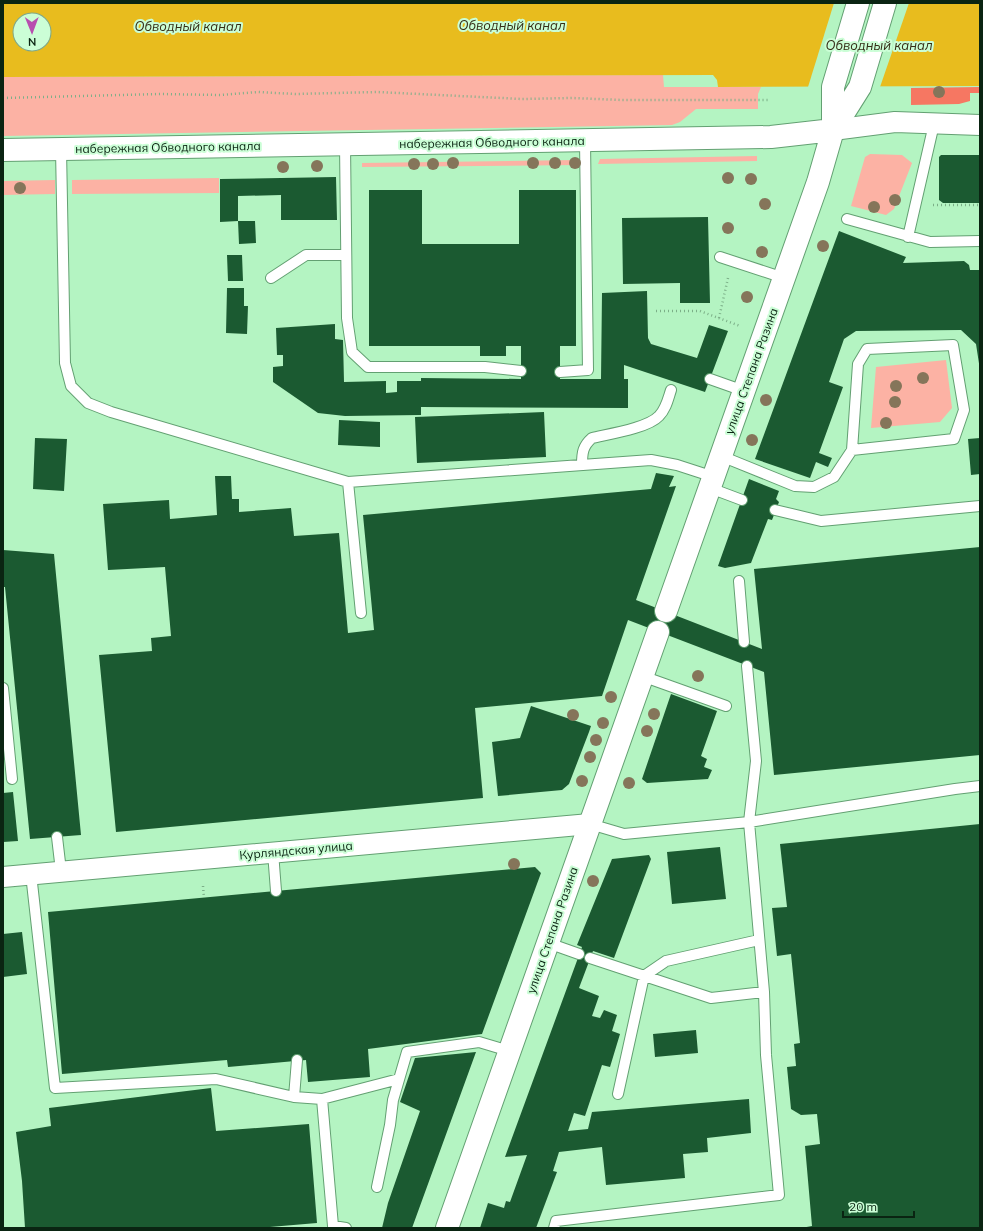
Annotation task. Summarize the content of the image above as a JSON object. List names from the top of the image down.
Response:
{
  "streets": {
    "street": ["набережная Обводного канала", "улица Степана Разина", "Курляндская улица"]
  },
  "crossings": [
    ["набережная Обводного канала", "улица Степана Разина"],
    ["улица Степана Разина", "Курляндская улица"]
  ],
  "water": ["Обводный канал"],
  "scale_bar": "20 m",
  "north": "bottom"
}
